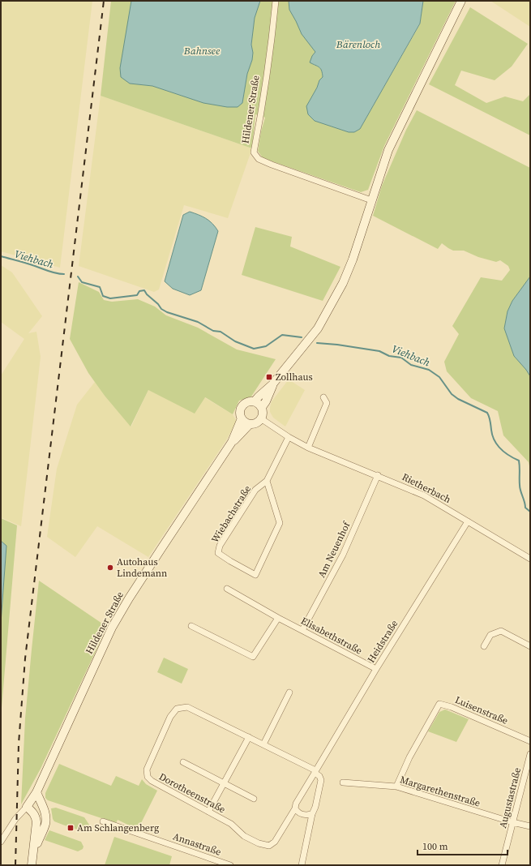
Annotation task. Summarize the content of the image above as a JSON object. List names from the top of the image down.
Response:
{
  "streets": {
    "main road": ["Hildener Straße"],
    "street": [
      "Rietherbach",
      "Wiebachstraße",
      "Am Neuenhof",
      "Elisabethstraße",
      "Heidstraße",
      "Luisenstraße",
      "Margarethenstraße",
      "Dorotheenstraße",
      "Augustastraße",
      "Annastraße"
    ]
  },
  "crossings": [
    ["Hildener Straße", "Rietherbach"],
    ["Rietherbach", "Wiebachstraße"],
    ["Rietherbach", "Am Neuenhof"],
    ["Rietherbach", "Heidstraße"],
    ["Am Neuenhof", "Elisabethstraße"],
    ["Elisabethstraße", "Heidstraße"],
    ["Heidstraße", "Dorotheenstraße"],
    ["Luisenstraße", "Margarethenstraße"],
    ["Margarethenstraße", "Augustastraße"]
  ],
  "water": ["Bärenloch", "Bahnsee", "Viehbach"],
  "places": {
    "transit": ["Zollhaus", "Am Schlangenberg"],
    "other": ["Autohaus Lindemann"]
  },
  "scale_bar": "100 m"
}
